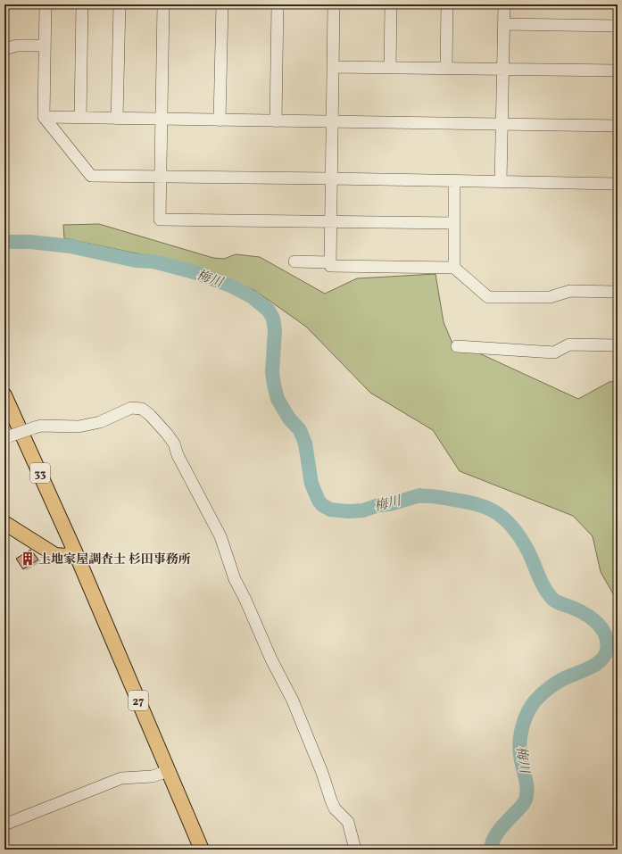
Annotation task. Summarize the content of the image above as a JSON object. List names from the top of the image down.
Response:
{
  "streets": {
    "main road": ["33", "27"]
  },
  "crossings": [
    ["33", "27"]
  ],
  "water": ["梅川"],
  "places": {
    "building": ["土地家屋調査士 杉田事務所"]
  }
}
